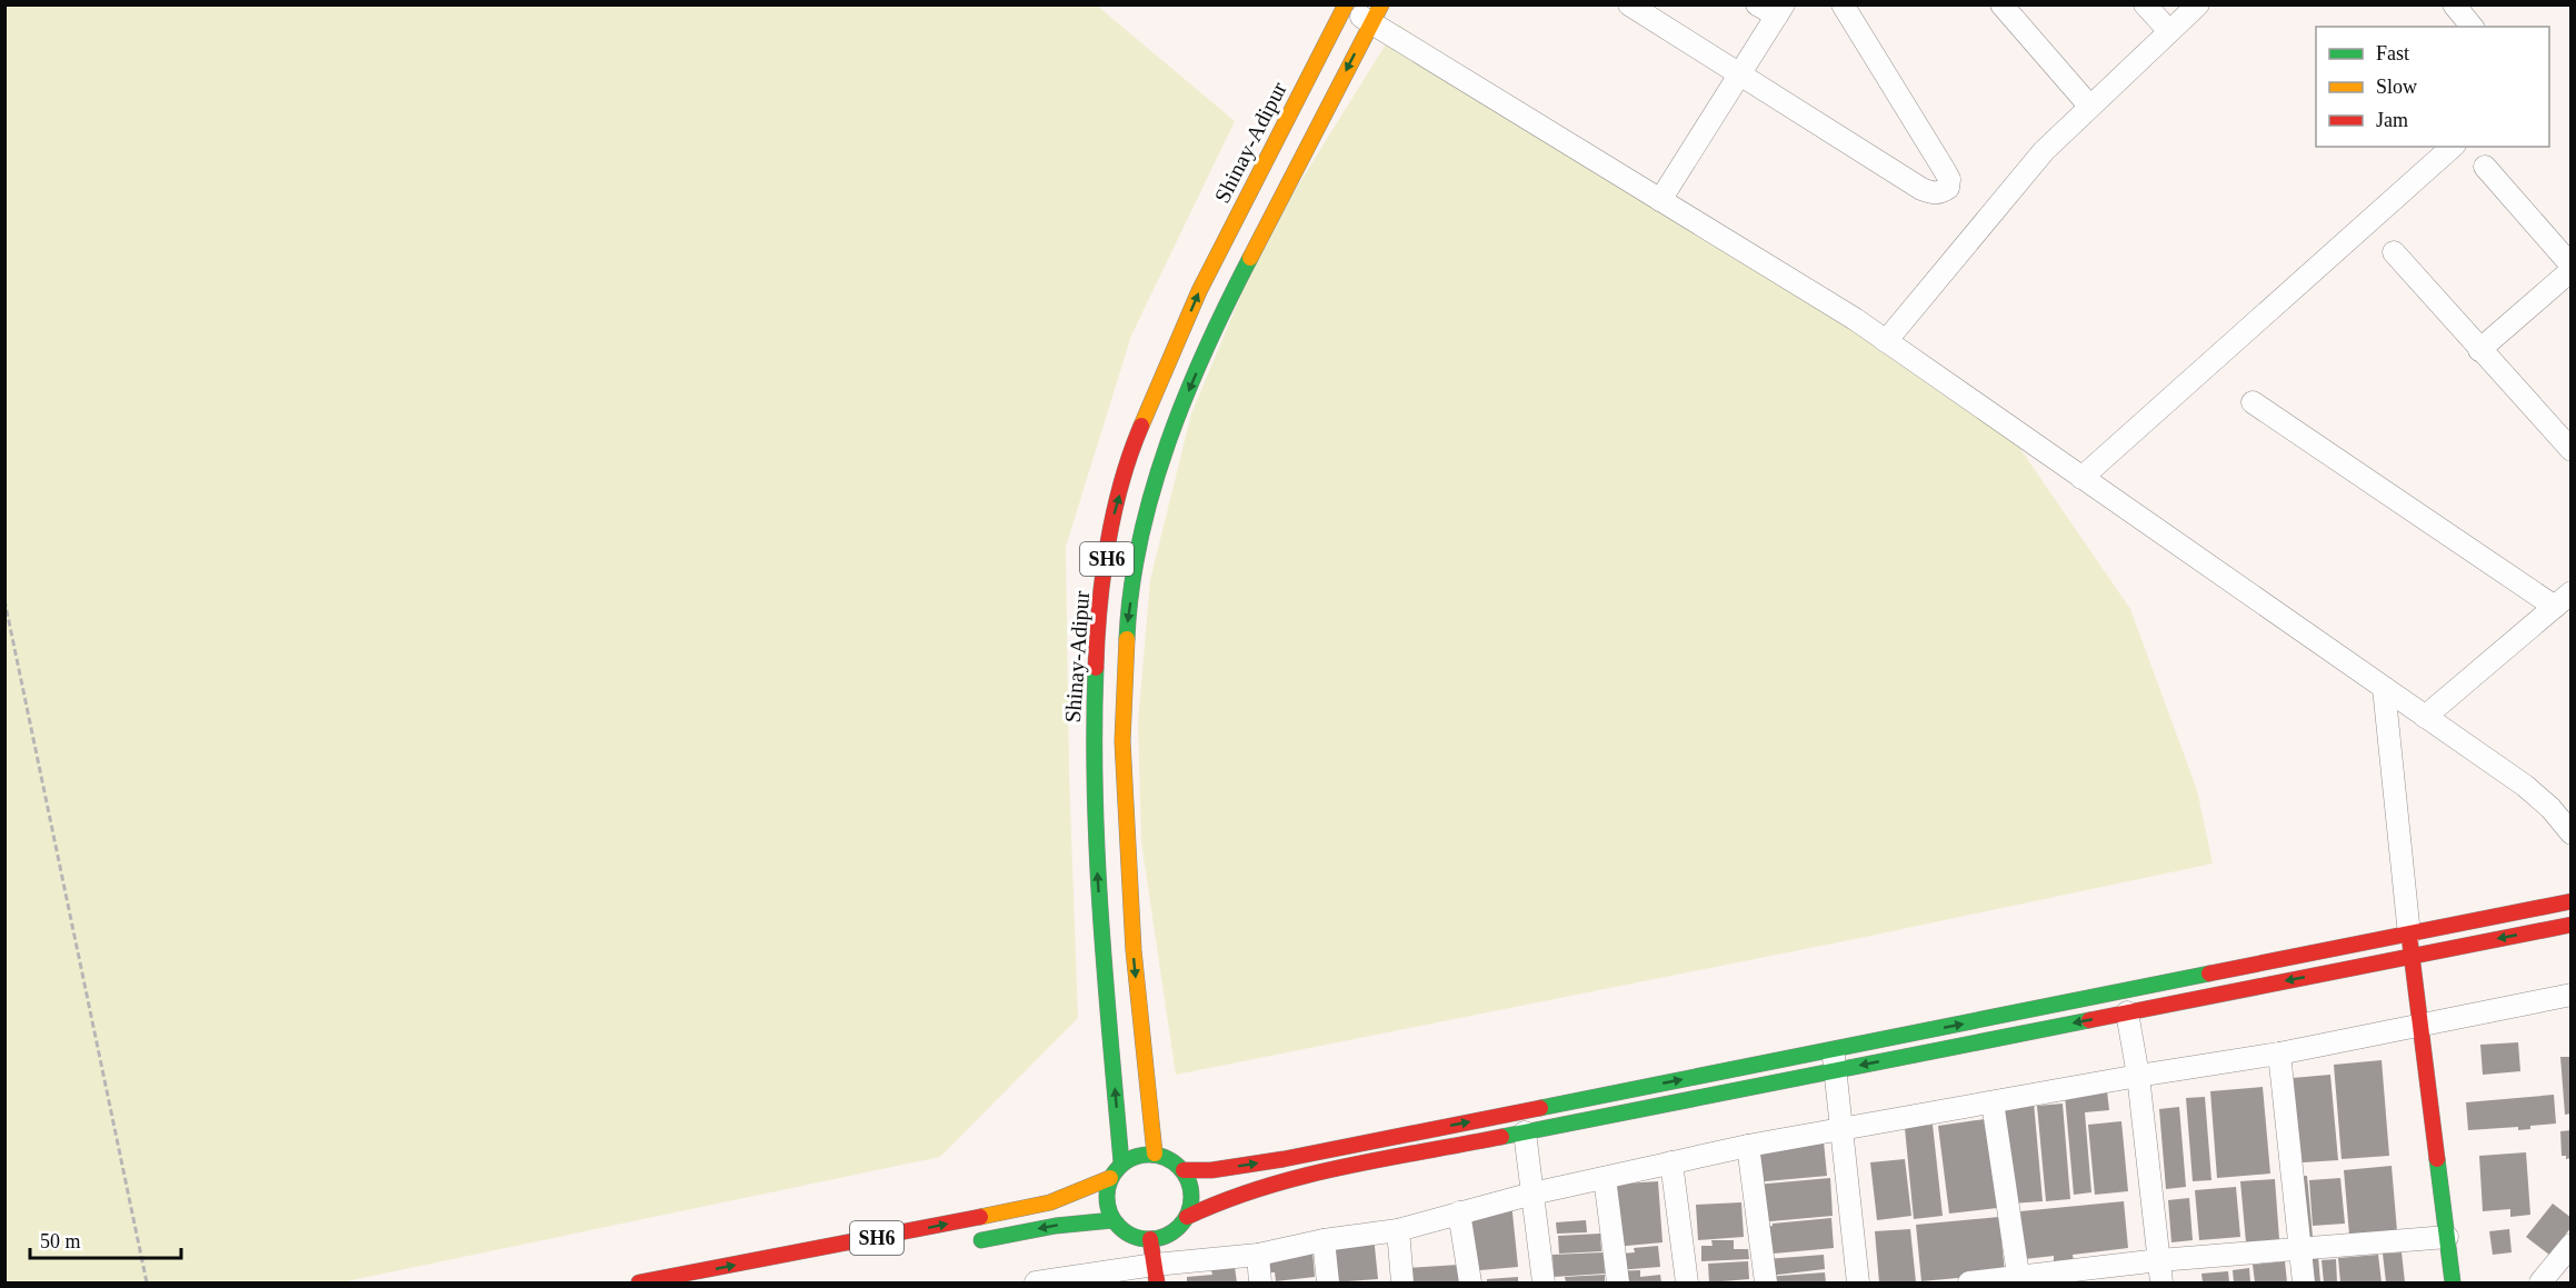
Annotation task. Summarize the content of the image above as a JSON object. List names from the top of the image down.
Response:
{
  "streets": {
    "main road": ["Shinay-Adipur", "SH6"]
  },
  "crossings": [
    ["Shinay-Adipur", "SH6"]
  ],
  "legend": ["Fast", "Slow", "Jam"],
  "scale_bar": "50 m"
}
